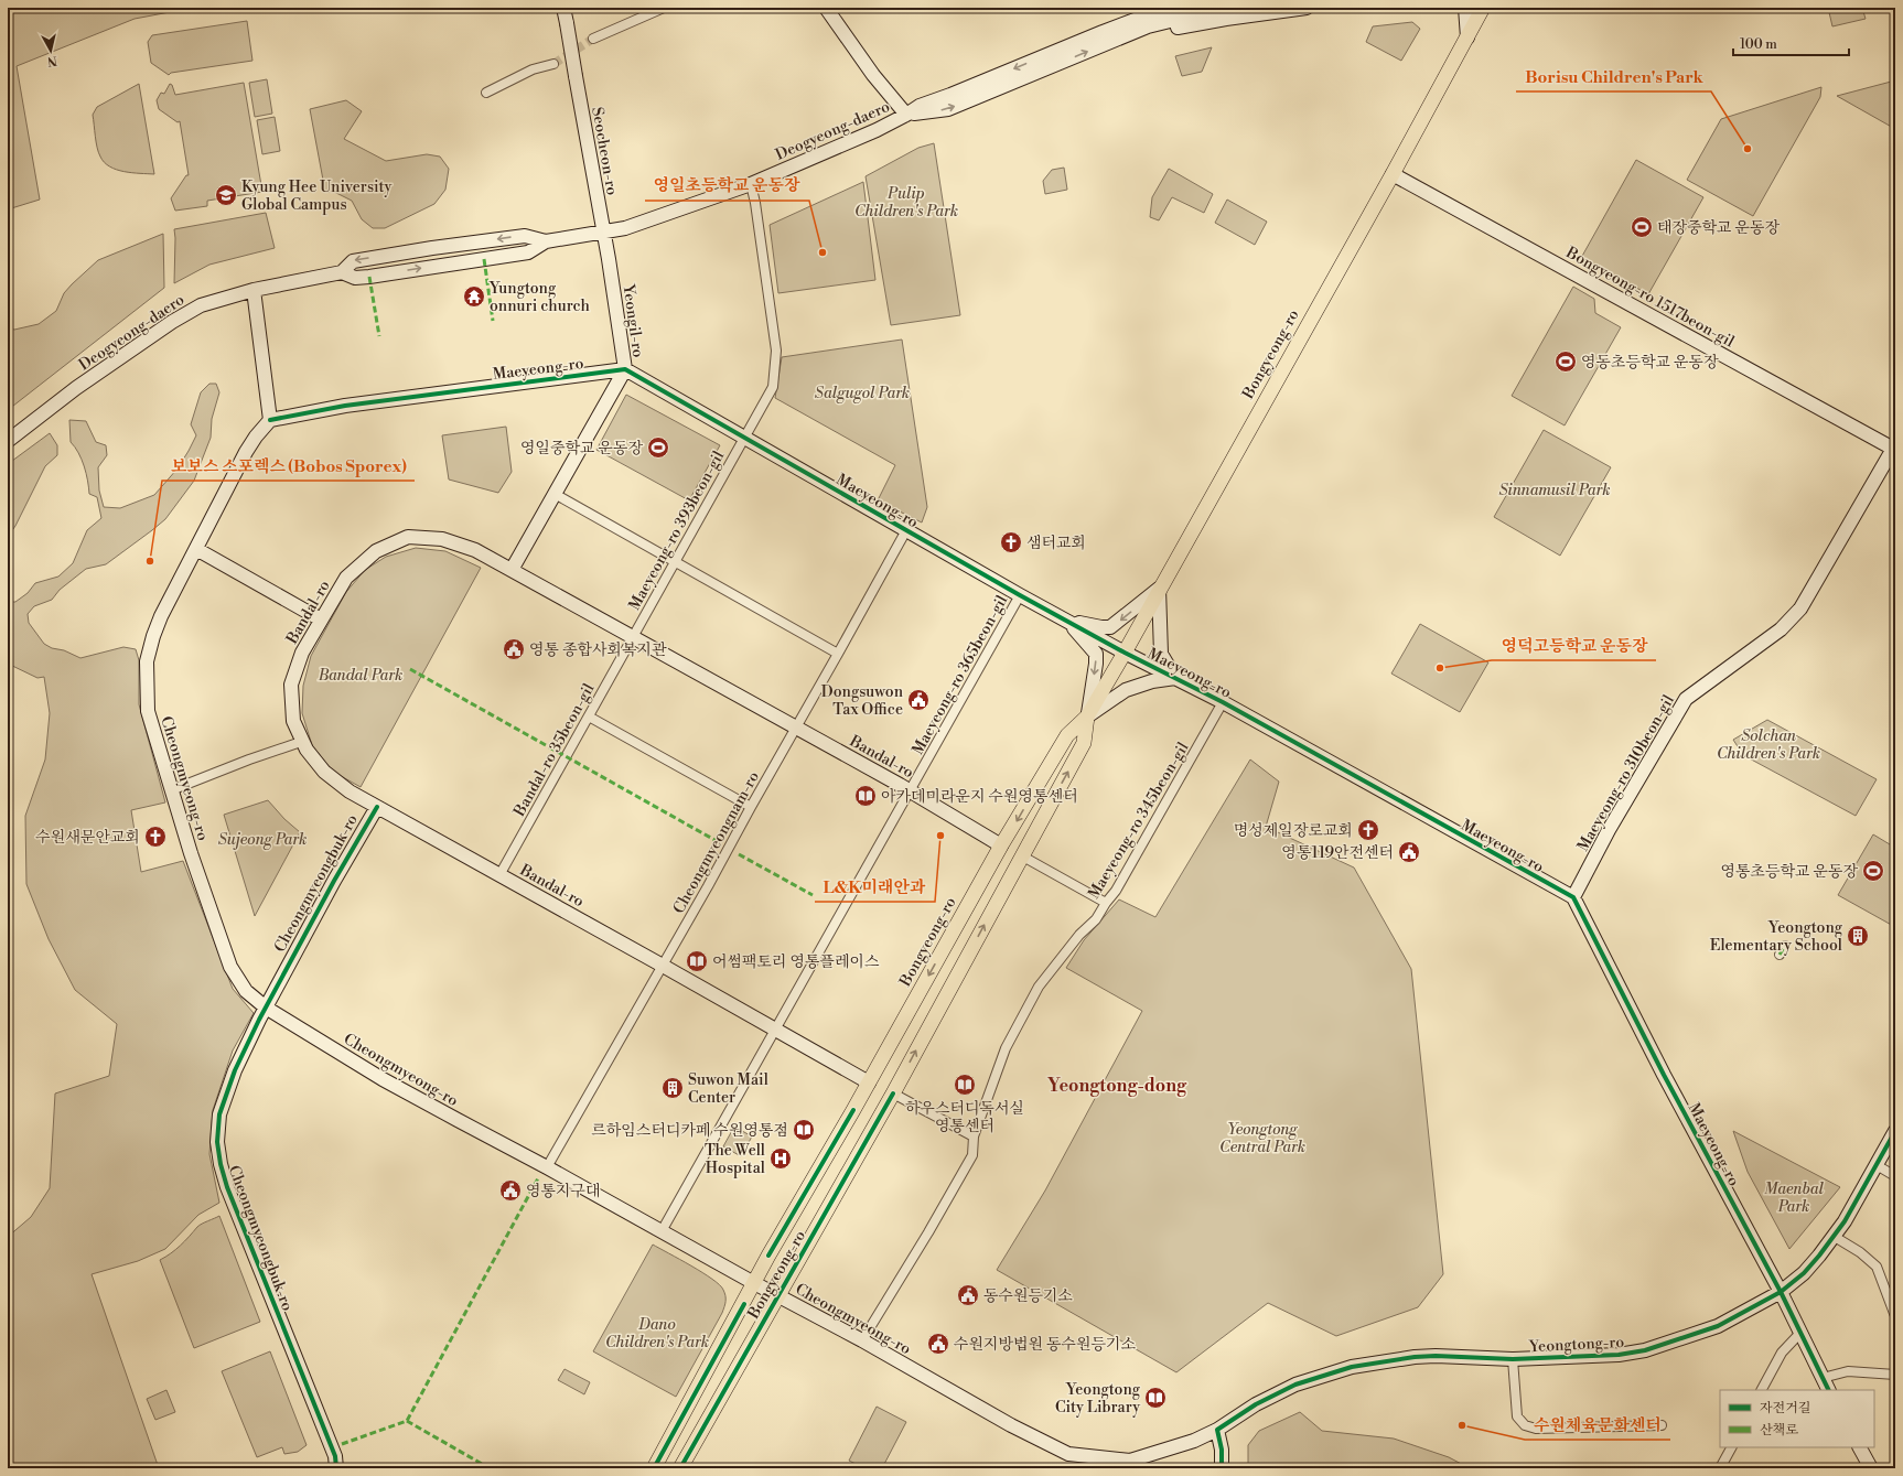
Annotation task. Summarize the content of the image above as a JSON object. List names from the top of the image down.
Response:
{
  "streets": {
    "main road": ["Bongyeong-ro"],
    "street": [
      "Deogyeong-daero",
      "Seocheon-ro",
      "Bongyeong-ro 1517beon-gil",
      "Yeongil-ro",
      "Maeyeong-ro",
      "Maeyeong-ro 393beon-gil",
      "Bandal-ro",
      "Maeyeong-ro 365beon-gil",
      "Bandal-ro 35beon-gil",
      "Maeyeong-ro 310beon-gil",
      "Cheongmyeong-ro",
      "Maeyeong-ro 345beon-gil",
      "Cheongmyeongnam-ro",
      "Cheongmyeongbuk-ro",
      "Yeongtong-ro"
    ]
  },
  "crossings": [
    ["Deogyeong-daero", "Seocheon-ro"],
    ["Deogyeong-daero", "Yeongil-ro"],
    ["Deogyeong-daero", "Maeyeong-ro 393beon-gil"],
    ["Seocheon-ro", "Yeongil-ro"],
    ["Bongyeong-ro 1517beon-gil", "Bongyeong-ro"],
    ["Bongyeong-ro 1517beon-gil", "Maeyeong-ro 310beon-gil"],
    ["Yeongil-ro", "Maeyeong-ro"],
    ["Yeongil-ro", "Bandal-ro"],
    ["Bongyeong-ro", "Maeyeong-ro"],
    ["Bongyeong-ro", "Bandal-ro"],
    ["Bongyeong-ro", "Cheongmyeong-ro"],
    ["Maeyeong-ro", "Maeyeong-ro 393beon-gil"],
    ["Maeyeong-ro", "Maeyeong-ro 365beon-gil"],
    ["Maeyeong-ro", "Maeyeong-ro 310beon-gil"],
    ["Maeyeong-ro", "Cheongmyeong-ro"],
    ["Maeyeong-ro", "Maeyeong-ro 345beon-gil"],
    ["Maeyeong-ro", "Cheongmyeongnam-ro"],
    ["Maeyeong-ro", "Yeongtong-ro"],
    ["Maeyeong-ro 393beon-gil", "Bandal-ro"],
    ["Maeyeong-ro 393beon-gil", "Bandal-ro 35beon-gil"],
    ["Bandal-ro", "Maeyeong-ro 365beon-gil"],
    ["Bandal-ro", "Bandal-ro 35beon-gil"],
    ["Bandal-ro", "Cheongmyeongnam-ro"],
    ["Bandal-ro", "Cheongmyeongbuk-ro"],
    ["Maeyeong-ro 365beon-gil", "Cheongmyeong-ro"],
    ["Cheongmyeong-ro", "Maeyeong-ro 345beon-gil"],
    ["Cheongmyeong-ro", "Cheongmyeongnam-ro"],
    ["Cheongmyeong-ro", "Cheongmyeongbuk-ro"],
    ["Cheongmyeong-ro", "Yeongtong-ro"]
  ],
  "districts": ["Yeongtong-dong"],
  "parks": [
    "Pulip Children's Park",
    "Salgugol Park",
    "Sinnamusil Park",
    "Bandal Park",
    "Solchan Children's Park",
    "Sujeong Park",
    "Yeongtong Central Park",
    "Maenbal Park",
    "Dano Children's Park"
  ],
  "places": {
    "other": [
      "Borisu Children's Park",
      "영일초등학교 운동장",
      "보보스 스포렉스 (Bobos Sporex)",
      "영덕고등학교 운동장",
      "L&K미래안과",
      "수원체육문화센터"
    ],
    "school or university": ["Kyung Hee University Global Campus"],
    "sports": [
      "태장중학교 운동장",
      "영동초등학교 운동장",
      "영일중학교 운동장",
      "영통초등학교 운동장"
    ],
    "temple": ["Yungtong onnuri church"],
    "church": ["샘터교회", "명성제일장로교회", "수원새문안교회"],
    "public building": [
      "영통 종합사회복지관",
      "Dongsuwon Tax Office",
      "영통119안전센터",
      "영통지구대",
      "동수원등기소",
      "수원지방법원 동수원등기소"
    ],
    "library": [
      "아카데미라운지 수원영통센터",
      "어썸팩토리 영통플레이스",
      "하우스터디독서실 영통센터",
      "르하임스터디카페 수원영통점",
      "Yeongtong City Library"
    ],
    "building": ["Yeongtong Elementary School", "Suwon Mail Center"],
    "hospital": ["The Well Hospital"]
  },
  "legend": ["자전거길", "산책로"],
  "scale_bar": "100 m",
  "north": "bottom"
}
